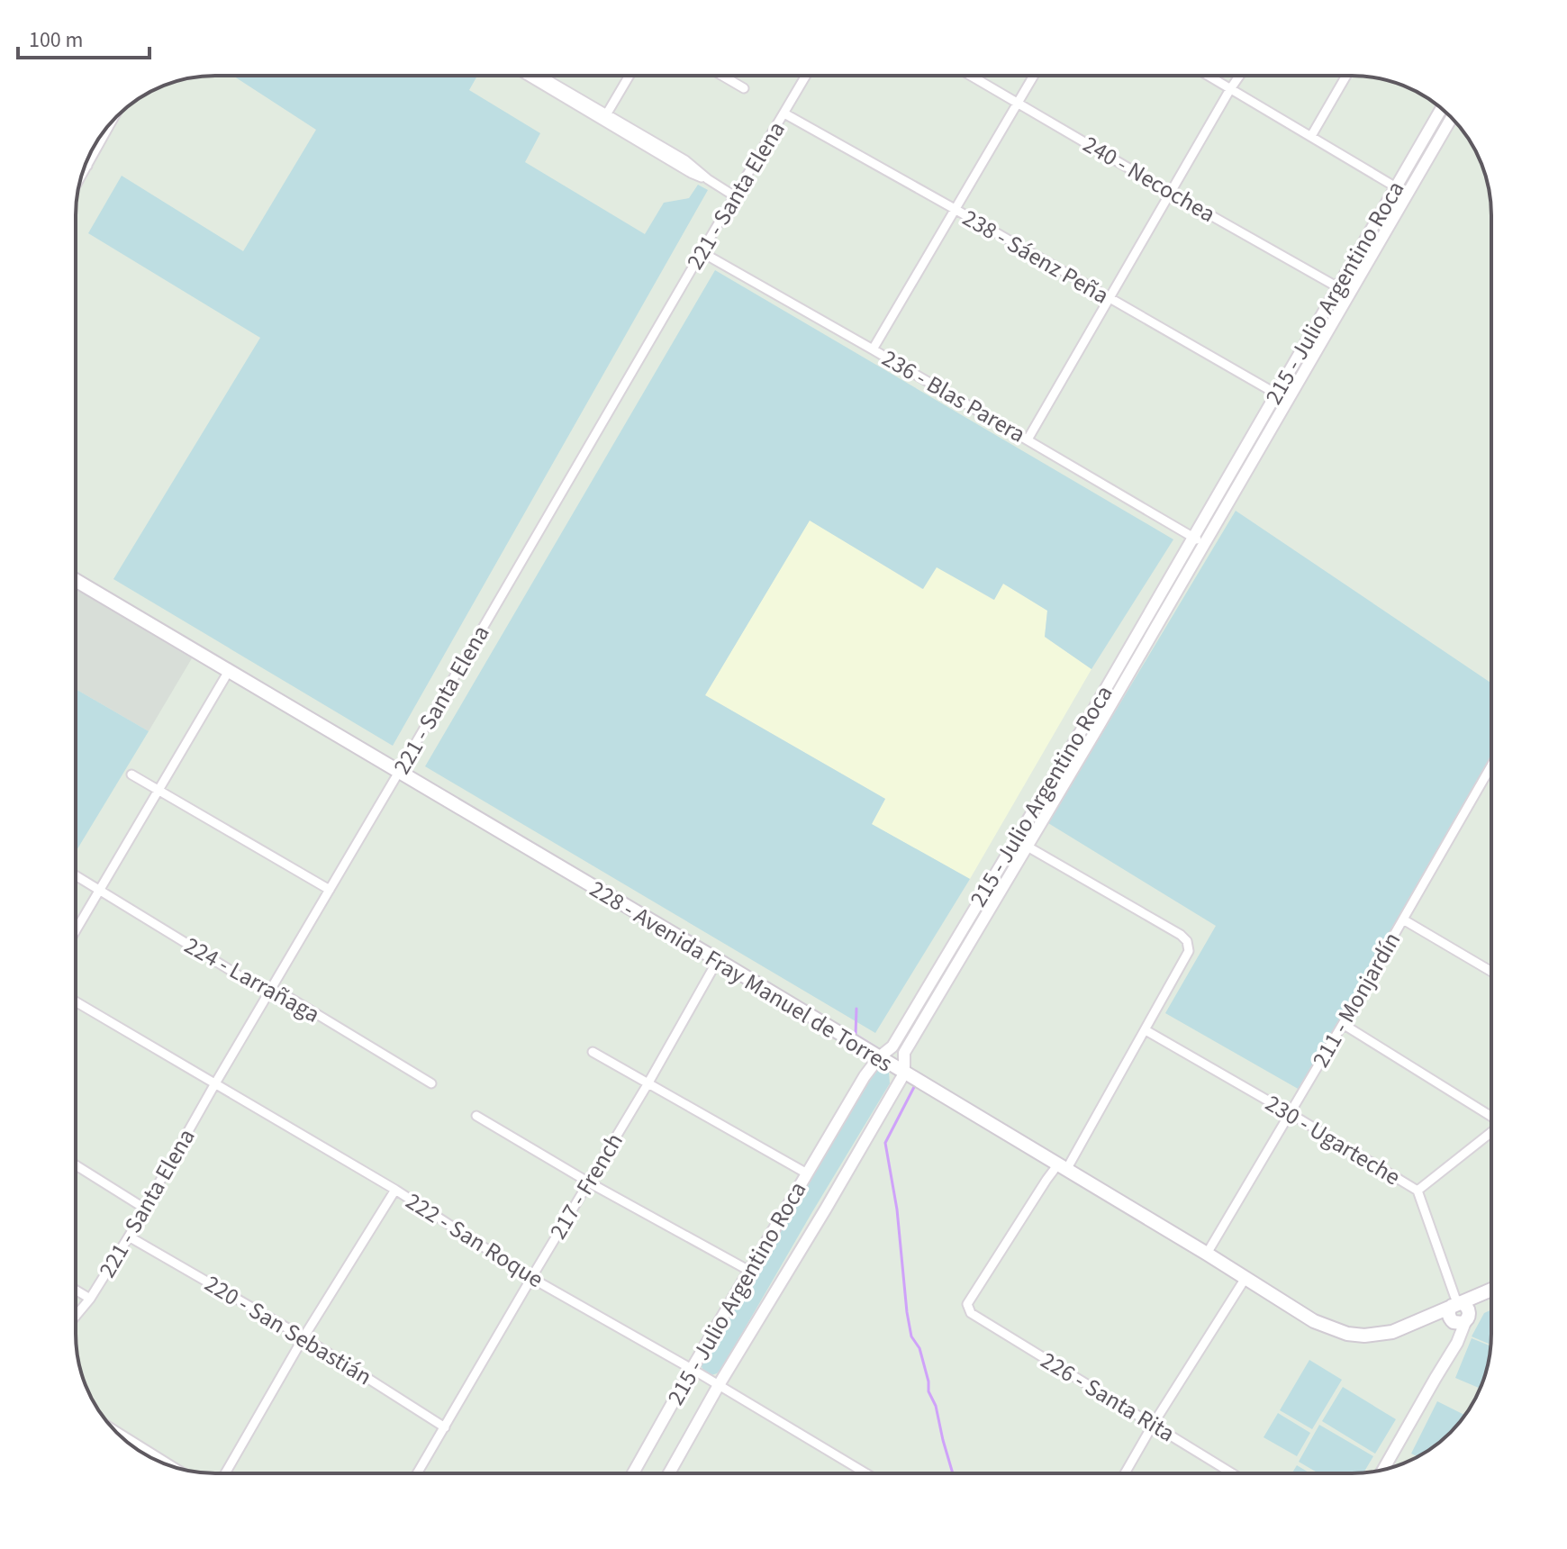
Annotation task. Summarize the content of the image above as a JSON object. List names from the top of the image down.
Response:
{
  "streets": {
    "main road": ["228 - Avenida Fray Manuel de Torres"],
    "street": [
      "240 - Necochea",
      "221 - Santa Elena",
      "238 - Sáenz Peña",
      "215 - Julio Argentino Roca",
      "236 - Blas Parera",
      "224 - Larrañaga",
      "211 - Monjardín",
      "230 - Ugarteche",
      "217 - French",
      "222 - San Roque",
      "220 - San Sebastián",
      "226 - Santa Rita"
    ]
  },
  "crossings": [
    ["240 - Necochea", "215 - Julio Argentino Roca"],
    ["221 - Santa Elena", "238 - Sáenz Peña"],
    ["221 - Santa Elena", "236 - Blas Parera"],
    ["221 - Santa Elena", "228 - Avenida Fray Manuel de Torres"],
    ["221 - Santa Elena", "224 - Larrañaga"],
    ["221 - Santa Elena", "222 - San Roque"],
    ["221 - Santa Elena", "220 - San Sebastián"],
    ["238 - Sáenz Peña", "215 - Julio Argentino Roca"],
    ["215 - Julio Argentino Roca", "236 - Blas Parera"],
    ["215 - Julio Argentino Roca", "228 - Avenida Fray Manuel de Torres"],
    ["215 - Julio Argentino Roca", "222 - San Roque"],
    ["228 - Avenida Fray Manuel de Torres", "211 - Monjardín"],
    ["228 - Avenida Fray Manuel de Torres", "230 - Ugarteche"],
    ["228 - Avenida Fray Manuel de Torres", "217 - French"],
    ["228 - Avenida Fray Manuel de Torres", "226 - Santa Rita"],
    ["211 - Monjardín", "230 - Ugarteche"],
    ["217 - French", "222 - San Roque"],
    ["217 - French", "220 - San Sebastián"]
  ],
  "scale_bar": "100 m"
}
